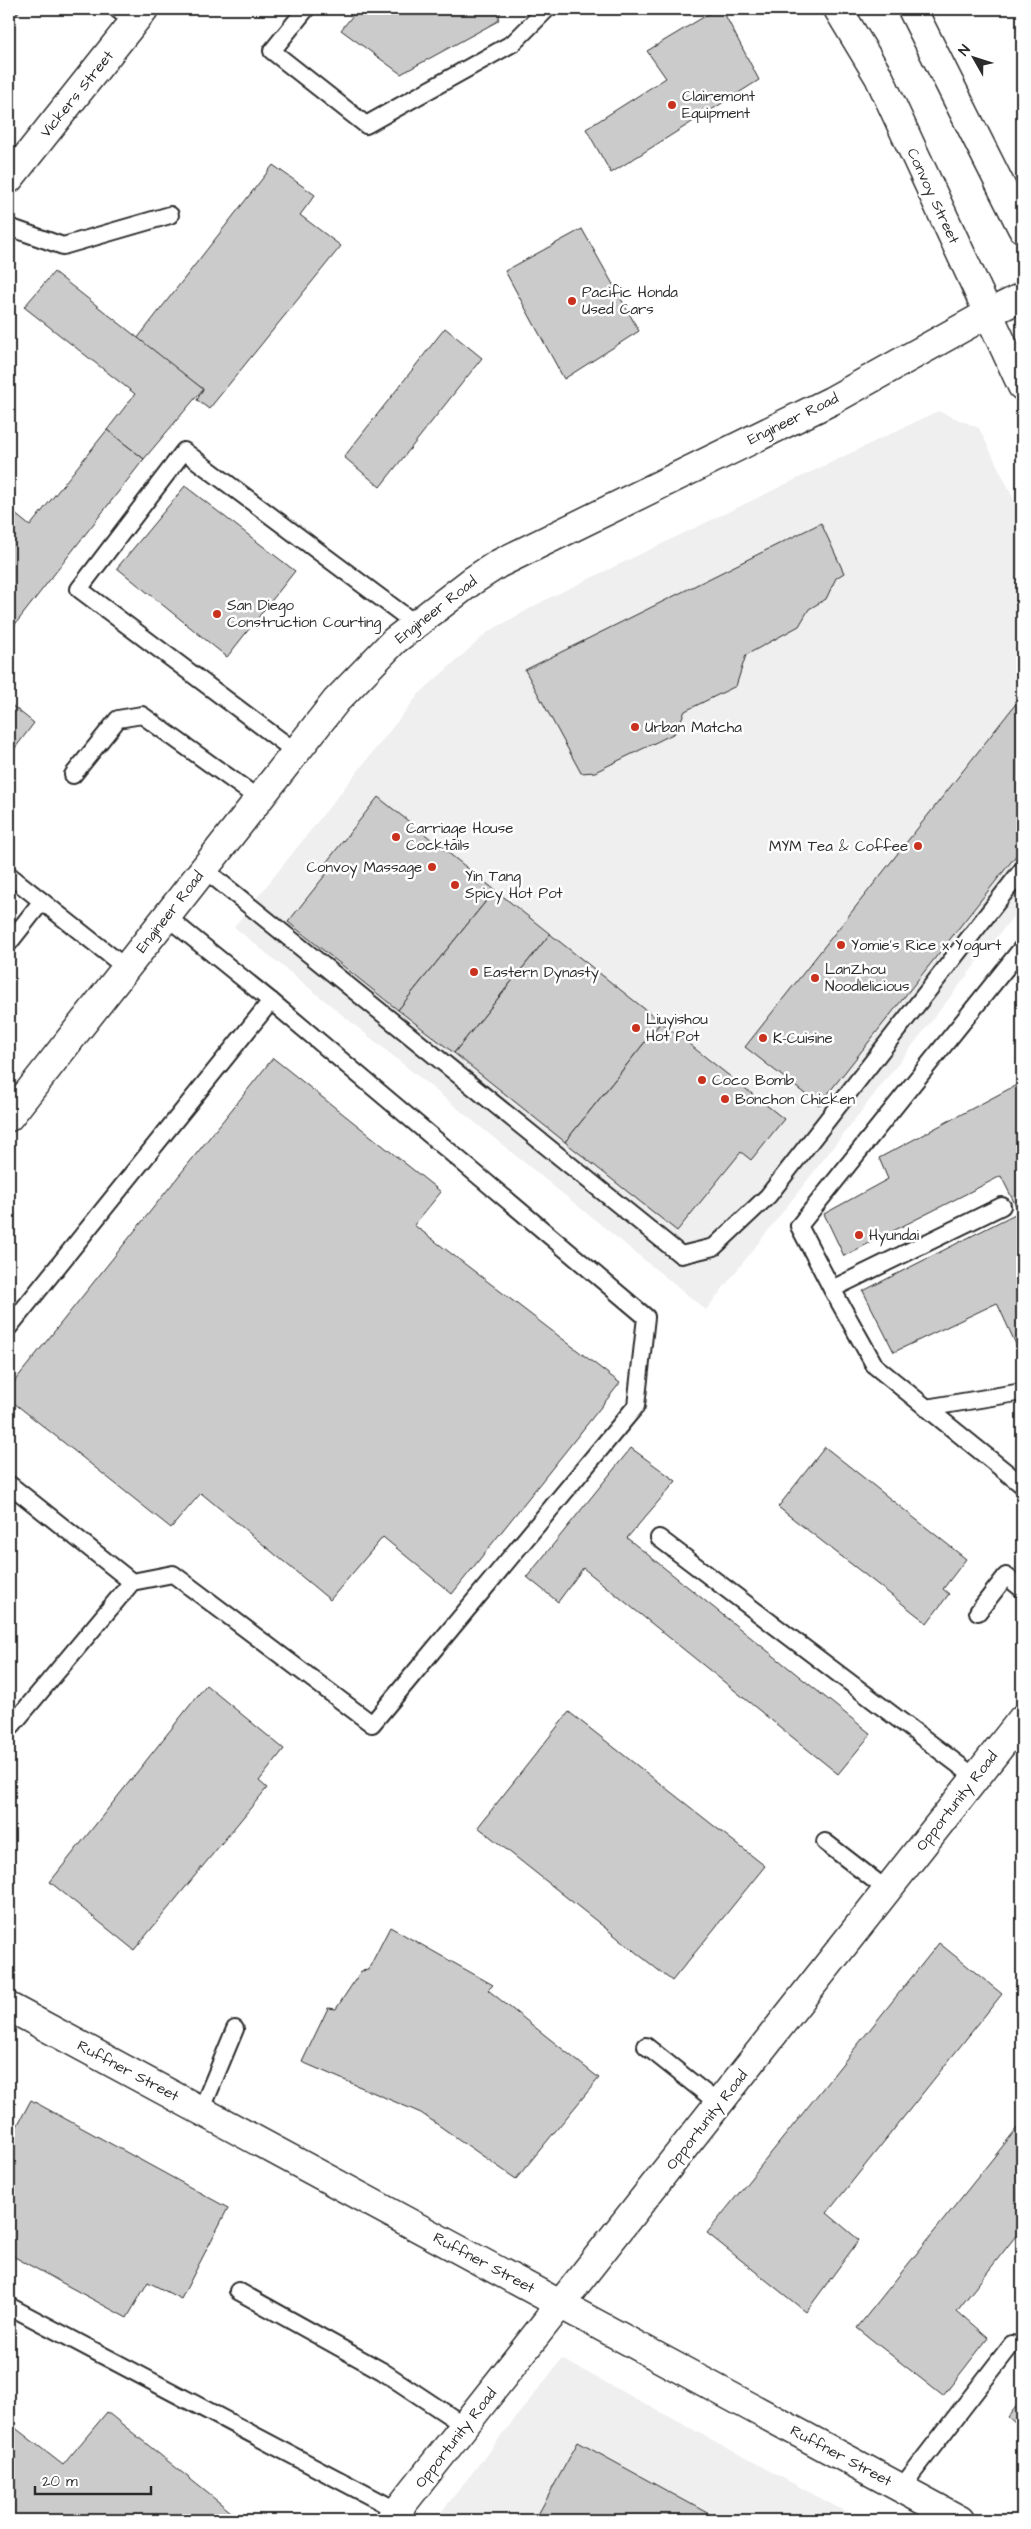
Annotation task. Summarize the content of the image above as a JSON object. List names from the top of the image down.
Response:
{
  "streets": {
    "street": [
      "Vickers Street",
      "Convoy Street",
      "Engineer Road",
      "Opportunity Road",
      "Ruffner Street"
    ]
  },
  "crossings": [
    ["Convoy Street", "Engineer Road"],
    ["Opportunity Road", "Ruffner Street"]
  ],
  "places": [
    "Clairemont Equipment",
    "Pacific Honda Used Cars",
    "San Diego Construction Courting",
    "Urban Matcha",
    "Carriage House Cocktails",
    "MYM Tea & Coffee",
    "Convoy Massage",
    "Yin Tang Spicy Hot Pot",
    "Yomie's Rice x Yogurt",
    "Eastern Dynasty",
    "LanZhou Noodlelicious",
    "Liuyishou Hot Pot",
    "K-Cuisine",
    "Coco Bomb",
    "Bonchon Chicken",
    "Hyundai"
  ],
  "scale_bar": "20 m",
  "north": "top left"
}
